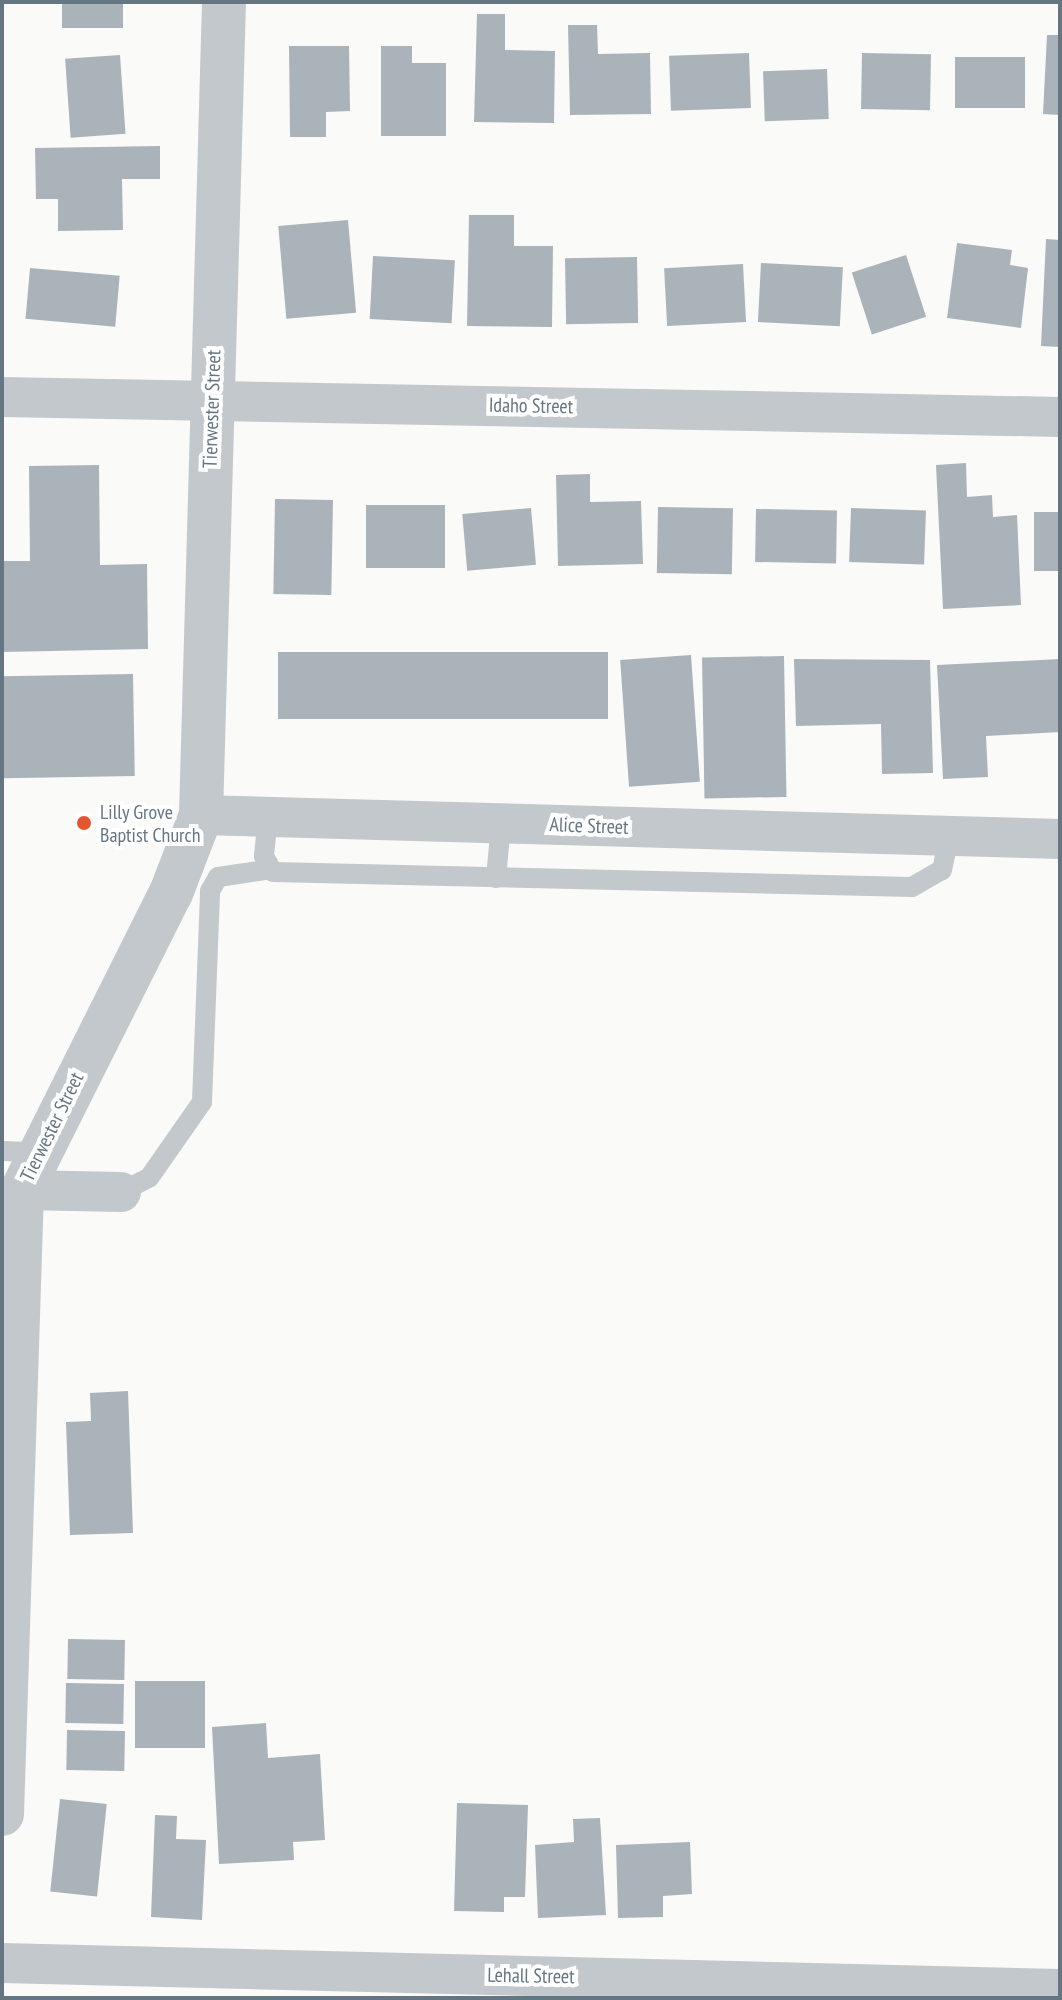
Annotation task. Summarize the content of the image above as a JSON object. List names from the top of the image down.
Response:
{
  "streets": {
    "street": [
      "Idaho Street",
      "Tierwester Street",
      "Alice Street",
      "Lehall Street"
    ]
  },
  "crossings": [
    ["Idaho Street", "Tierwester Street"],
    ["Tierwester Street", "Alice Street"]
  ],
  "places": ["Lilly Grove Baptist Church"]
}
